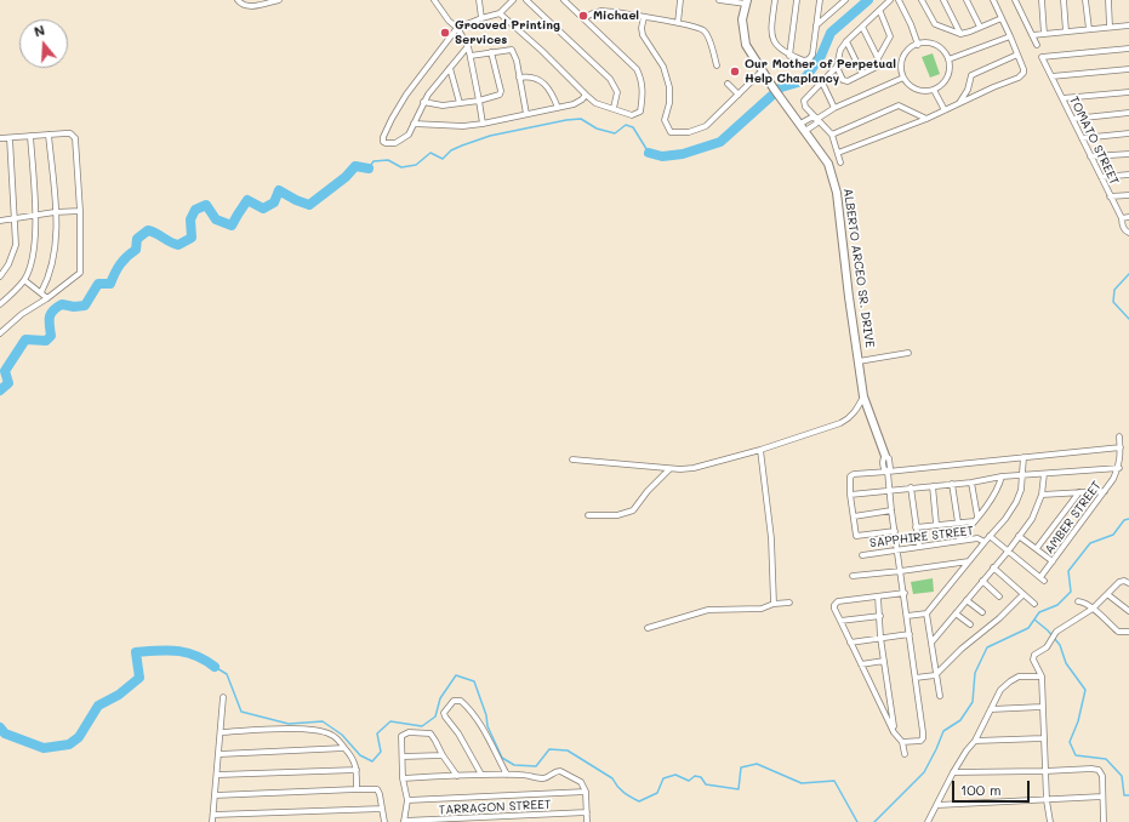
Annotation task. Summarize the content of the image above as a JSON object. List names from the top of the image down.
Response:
{
  "streets": {
    "street": [
      "TOMATO STREET",
      "ALBERTO ARCEO SR. DRIVE",
      "AMBER STREET",
      "SAPPHIRE STREET",
      "TARRAGON STREET"
    ]
  },
  "places": ["Michael", "Grooved Printing Services", "Our Mother of Perpetual Help Chaplancy"],
  "scale_bar": "100 m",
  "north": "top"
}
